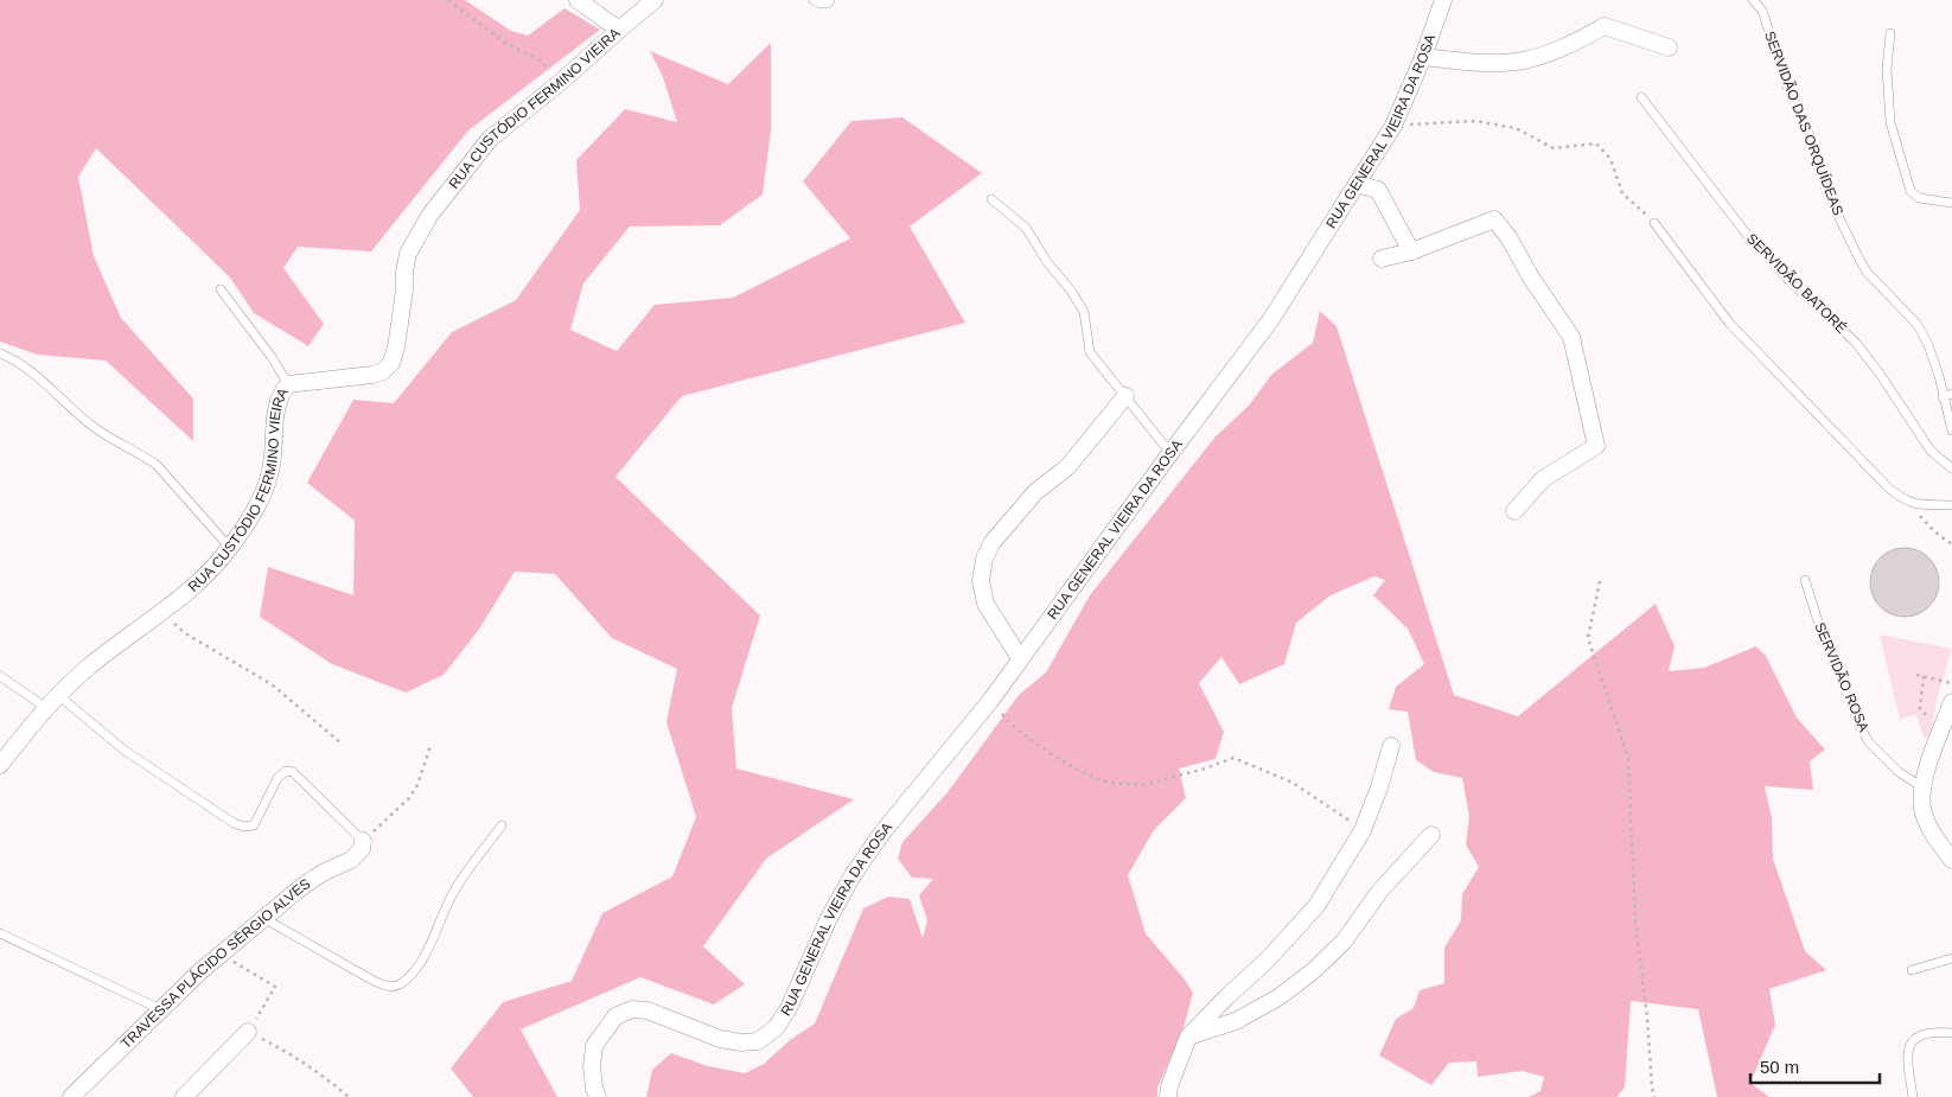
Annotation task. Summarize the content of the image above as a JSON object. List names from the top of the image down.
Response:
{
  "streets": {
    "street": ["RUA CUSTÓDIO FERMINO VIEIRA", "RUA GENERAL VIEIRA DA ROSA", "TRAVESSA PLÁCIDO SÉRGIO ALVES"],
    "lane": ["SERVIDÃO DAS ORQUÍDEAS", "SERVIDÃO BATORÉ", "SERVIDÃO ROSA"]
  },
  "scale_bar": "50 m"
}
